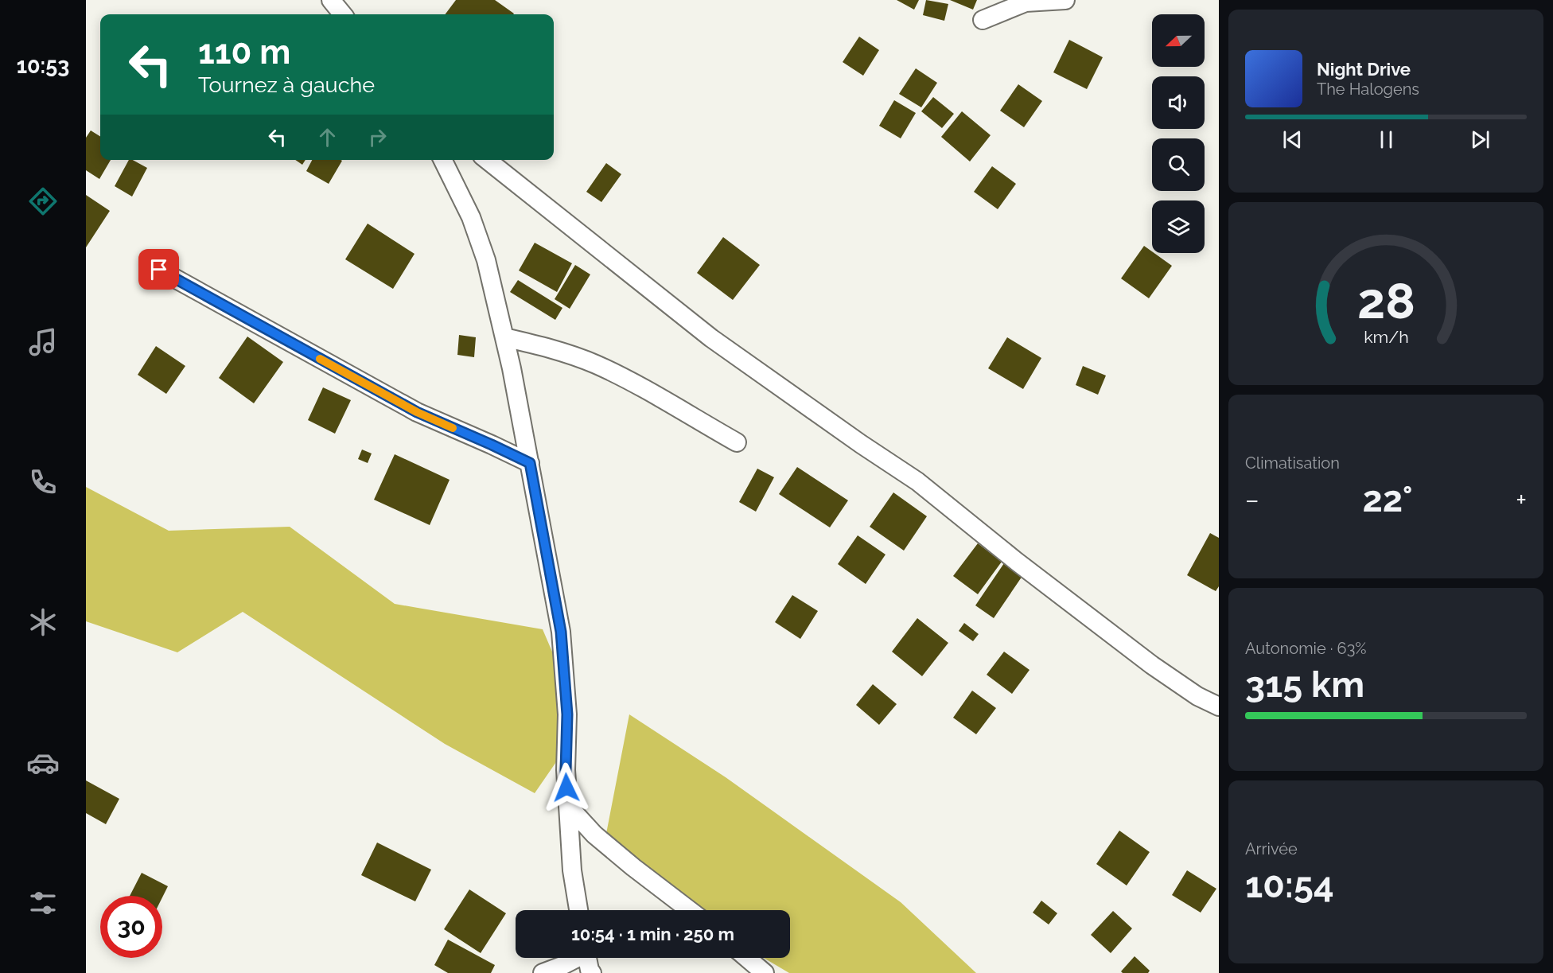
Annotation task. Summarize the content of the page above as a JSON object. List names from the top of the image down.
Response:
{
  "north": "left",
  "page": {
    "tabs": "10:53",
    "turn": ["110 m", "Tournez à gauche"],
    "song": ["Night Drive", "The Halogens"],
    "tile": [
      "Climatisation",
      ["Autonomie · 63%", "315 km"],
      ["Arrivée", "10:54"]
    ],
    "heat": ["−", "22°", "+"],
    "limit": "30",
    "trip": "10:54 · 1 min · 250 m",
    "gauge": ["28", "km/h"]
  }
}
